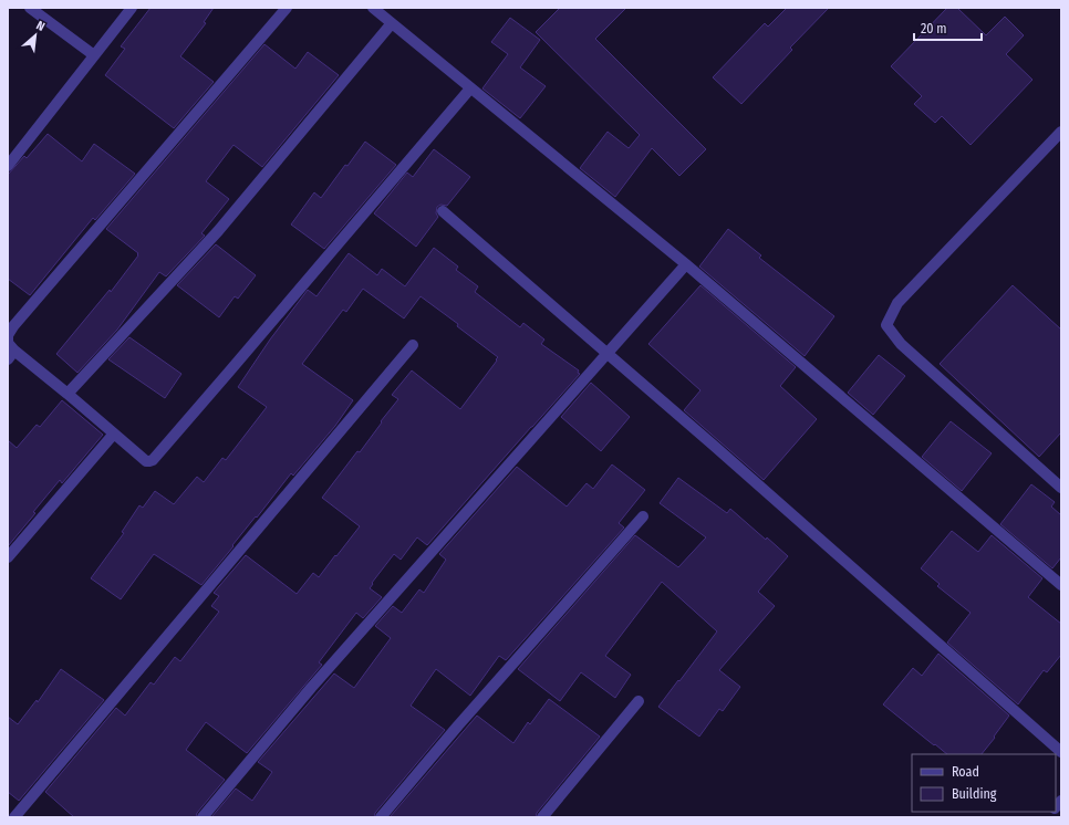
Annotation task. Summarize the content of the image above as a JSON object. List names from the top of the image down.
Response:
{
  "legend": ["Road", "Building"],
  "scale_bar": "20 m",
  "north": "top right"
}
